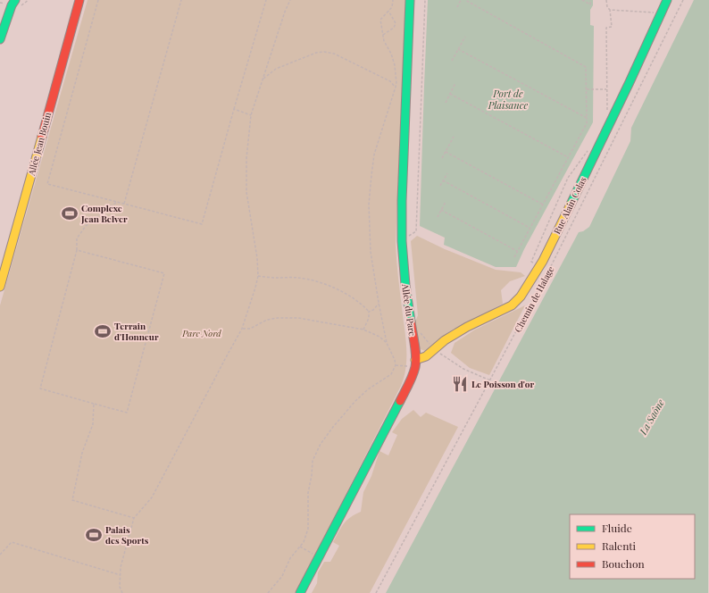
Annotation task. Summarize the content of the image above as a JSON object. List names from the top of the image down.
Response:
{
  "streets": {
    "street": ["Allée Jean Bouin", "Rue Alain Colas", "Allée du Parc"],
    "path": ["Chemin de Halage"]
  },
  "crossings": [
    ["Rue Alain Colas", "Allée du Parc"]
  ],
  "water": ["Port de Plaisance", "La Saône"],
  "parks": ["Parc Nord"],
  "places": {
    "sports": ["Complexe Jean Belver", "Terrain d'Honneur", "Palais des Sports"],
    "restaurant": ["Le Poisson d'or"]
  },
  "legend": ["Fluide", "Ralenti", "Bouchon"]
}
